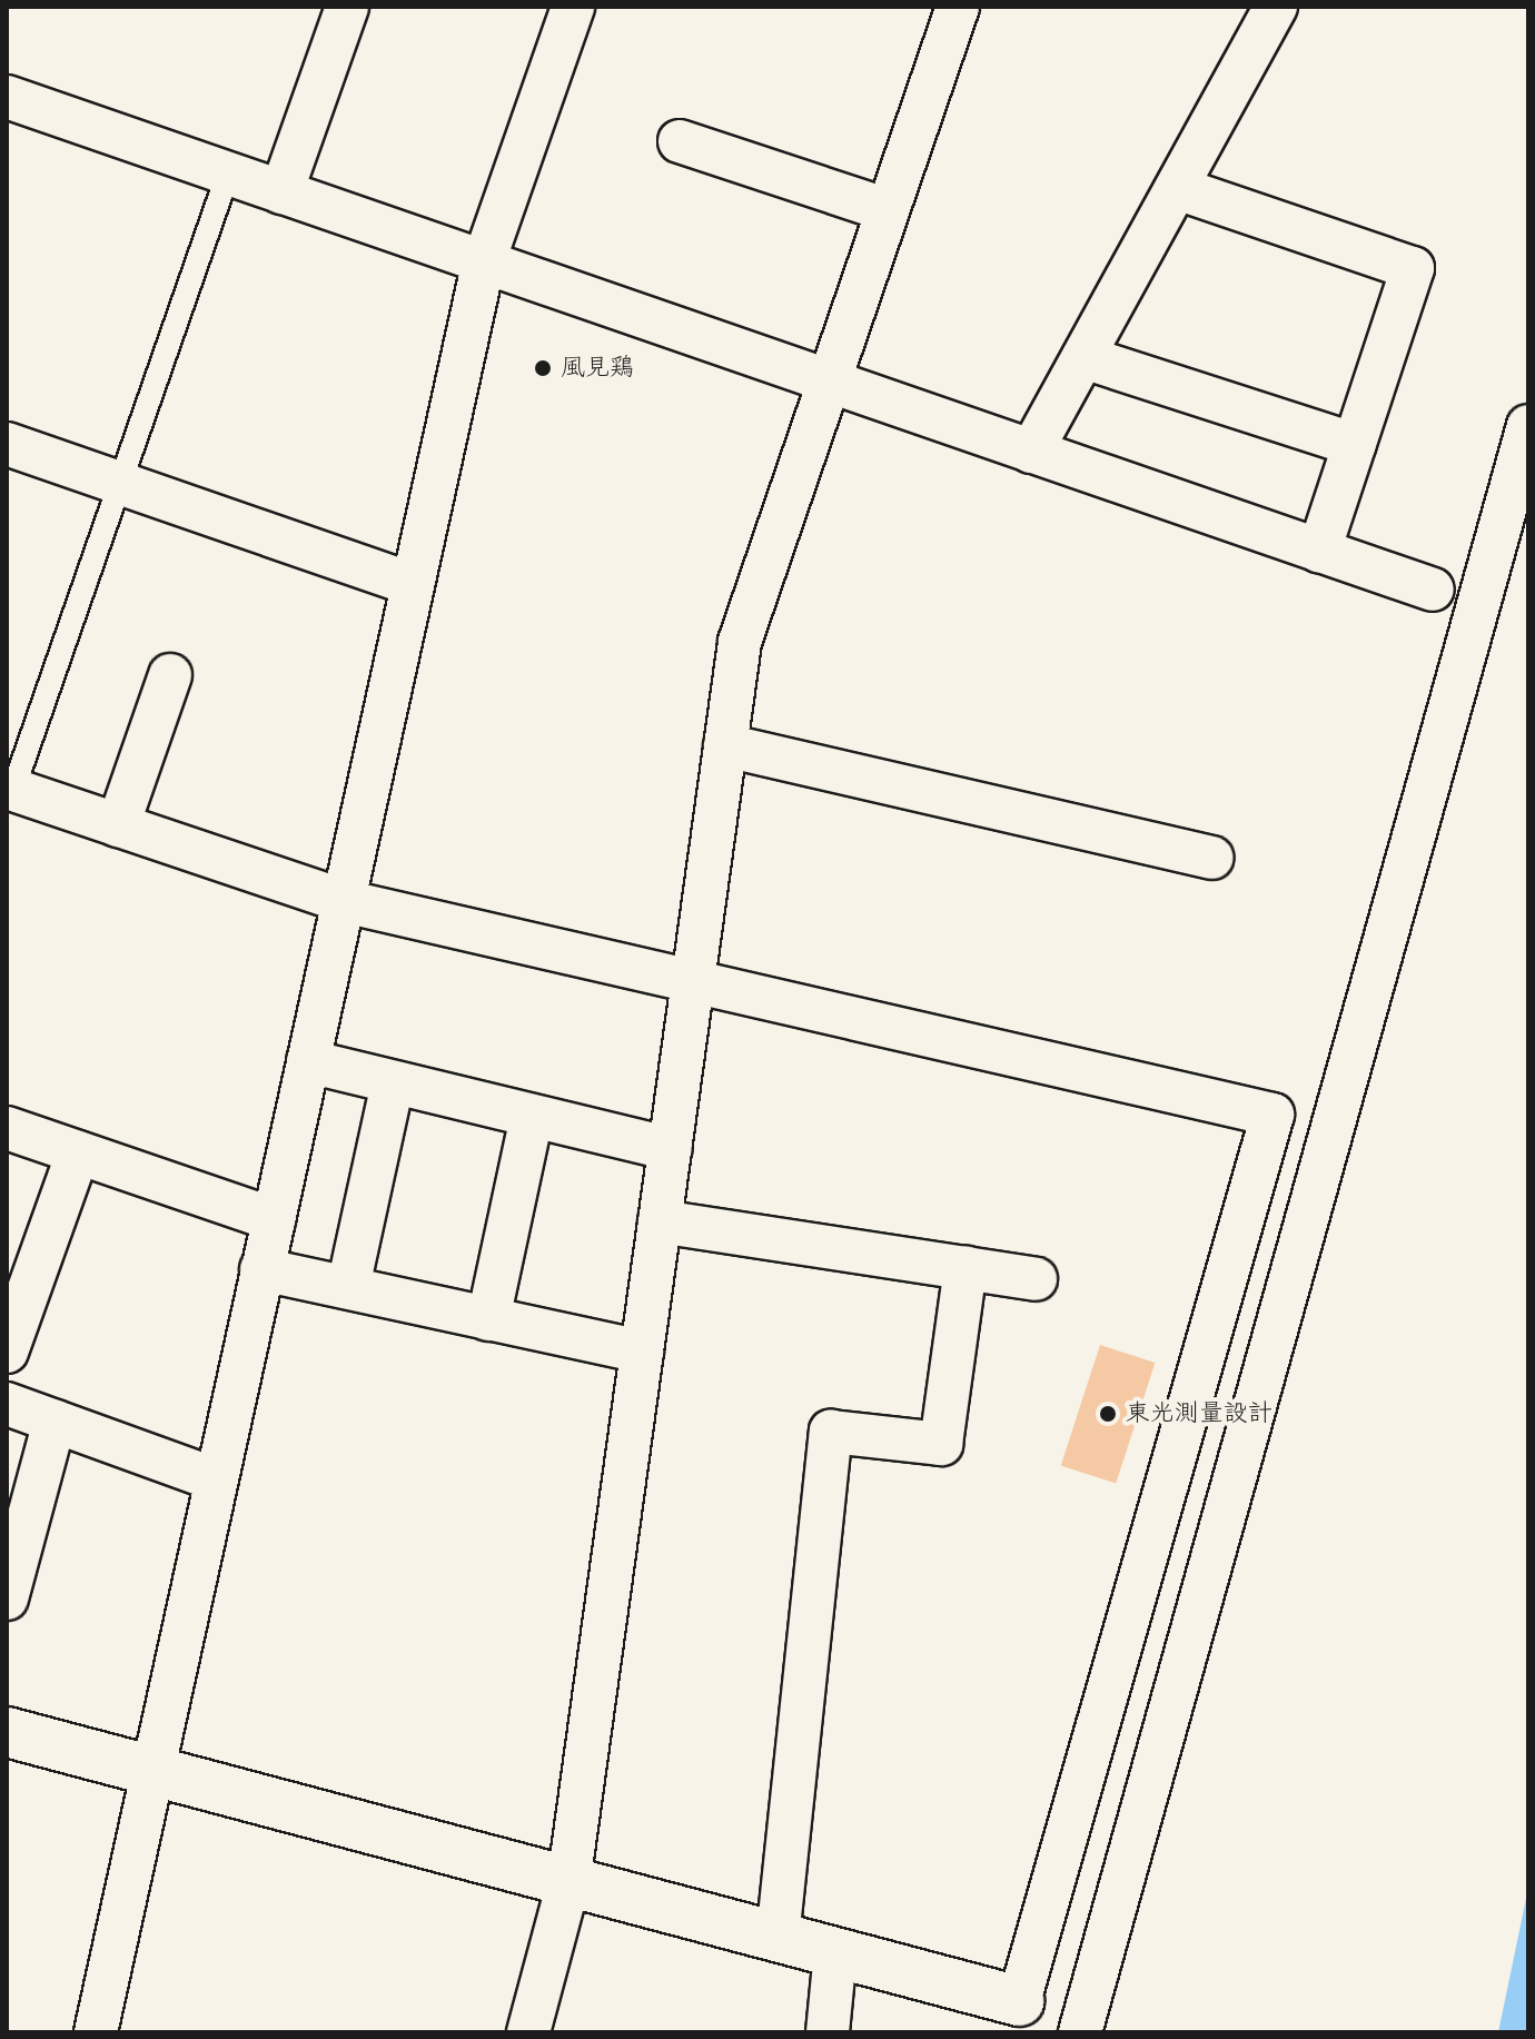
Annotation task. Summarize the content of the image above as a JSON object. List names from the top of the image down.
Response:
{
  "places": ["風見鶏", "東光測量設計"]
}
